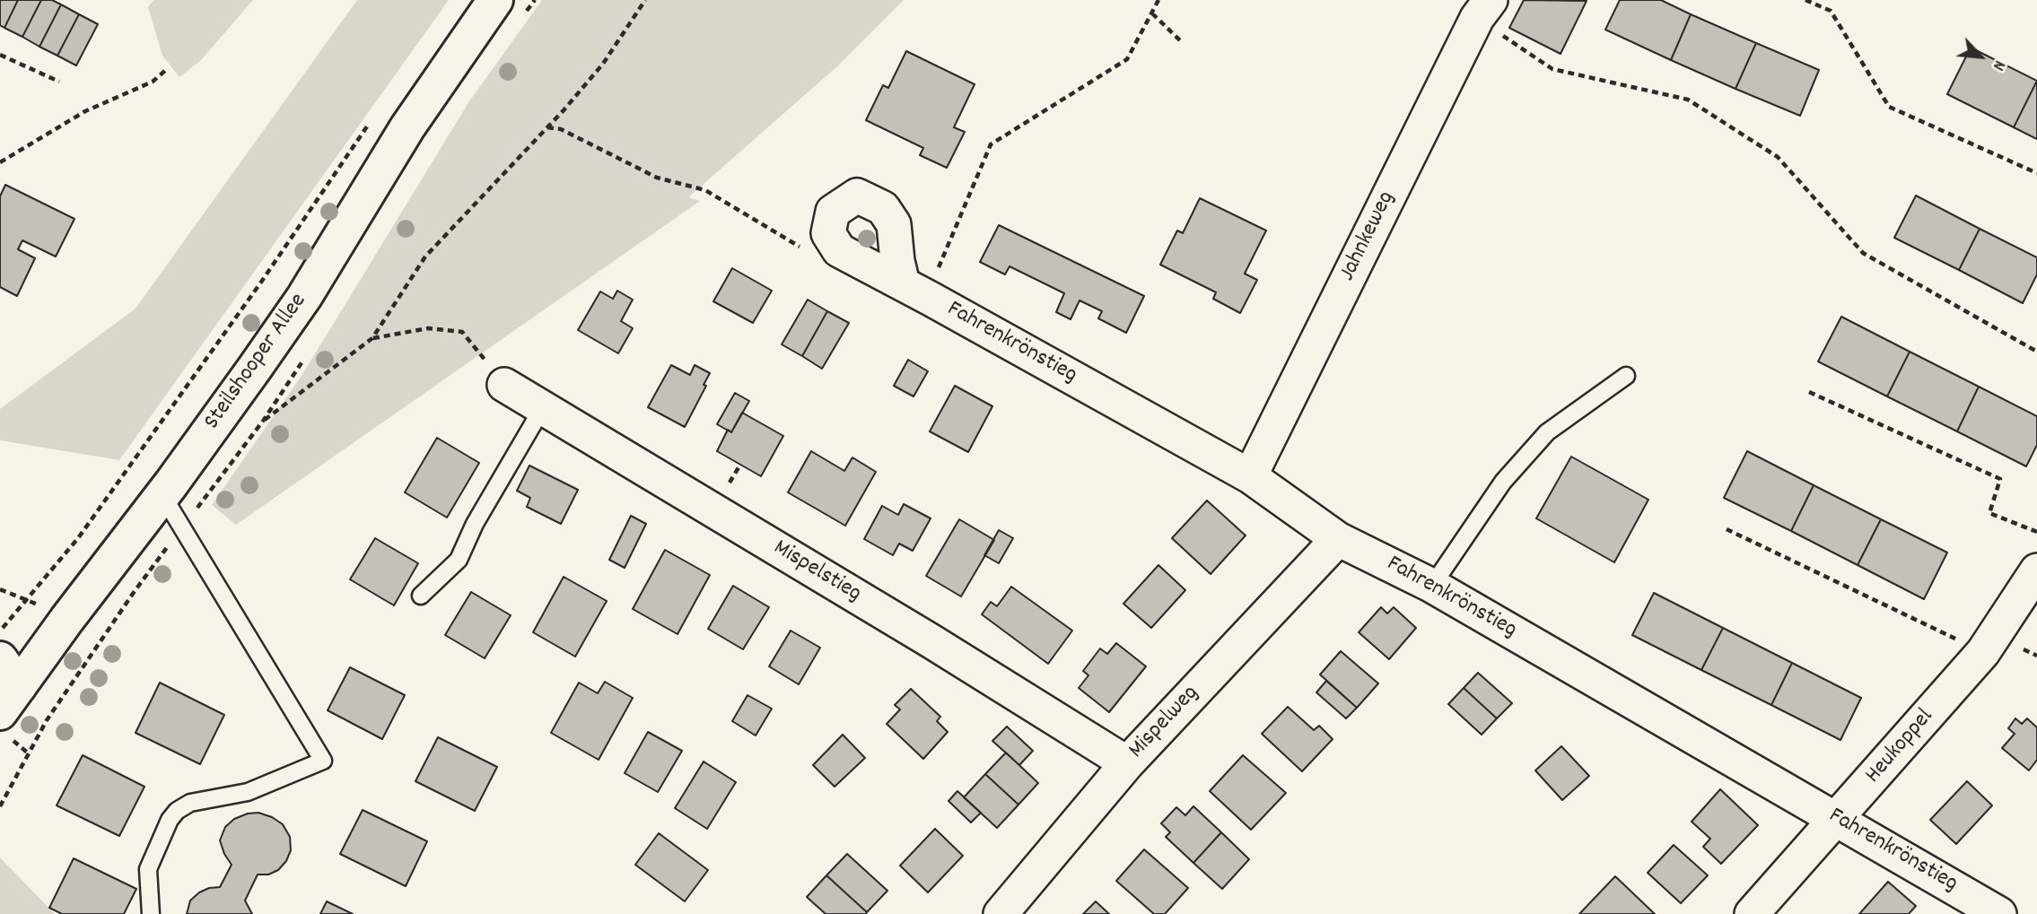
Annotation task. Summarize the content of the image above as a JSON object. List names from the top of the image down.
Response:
{
  "streets": {
    "main road": ["Steilshooper Allee"],
    "street": [
      "Jahnkeweg",
      "Fahrenkrönstieg",
      "Mispelstieg",
      "Mispelweg",
      "Heukoppel"
    ]
  },
  "crossings": [
    ["Jahnkeweg", "Fahrenkrönstieg"],
    ["Fahrenkrönstieg", "Mispelweg"],
    ["Fahrenkrönstieg", "Heukoppel"],
    ["Mispelstieg", "Mispelweg"]
  ],
  "north": "bottom right"
}
